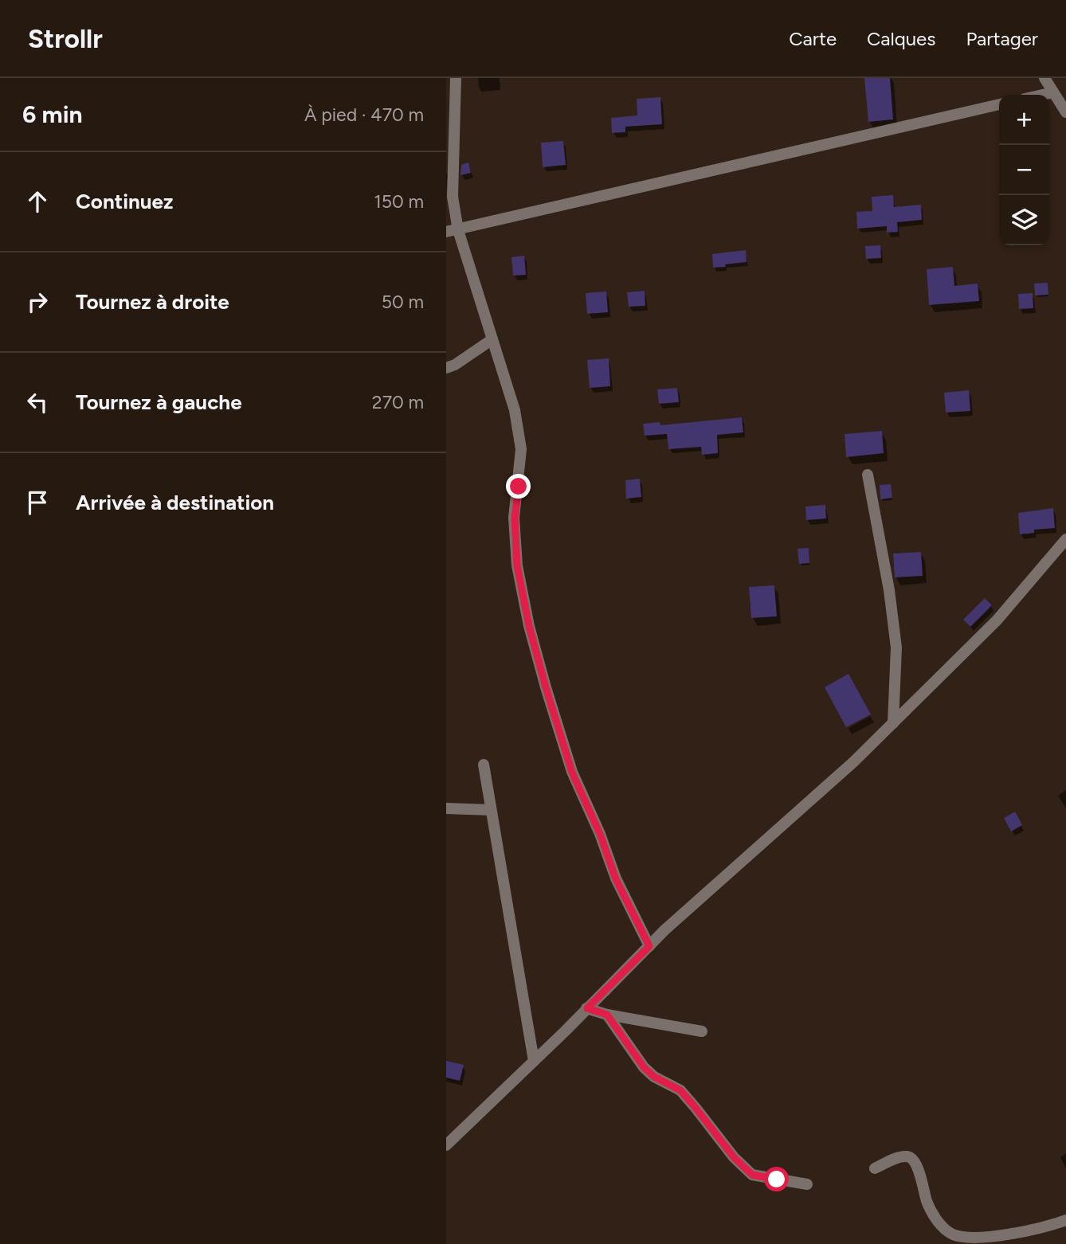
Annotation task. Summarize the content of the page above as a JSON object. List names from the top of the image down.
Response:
{
  "page": {
    "header": "Strollr",
    "nav": ["Carte", "Calques", "Partager"],
    "heading": ["6 min", "À pied · 470 m"],
    "map_buttons": ["+", "−"],
    "list": [
      ["Continuez", "150 m"],
      ["Tournez à droite", "50 m"],
      ["Tournez à gauche", "270 m"],
      "Arrivée à destination"
    ]
  }
}
